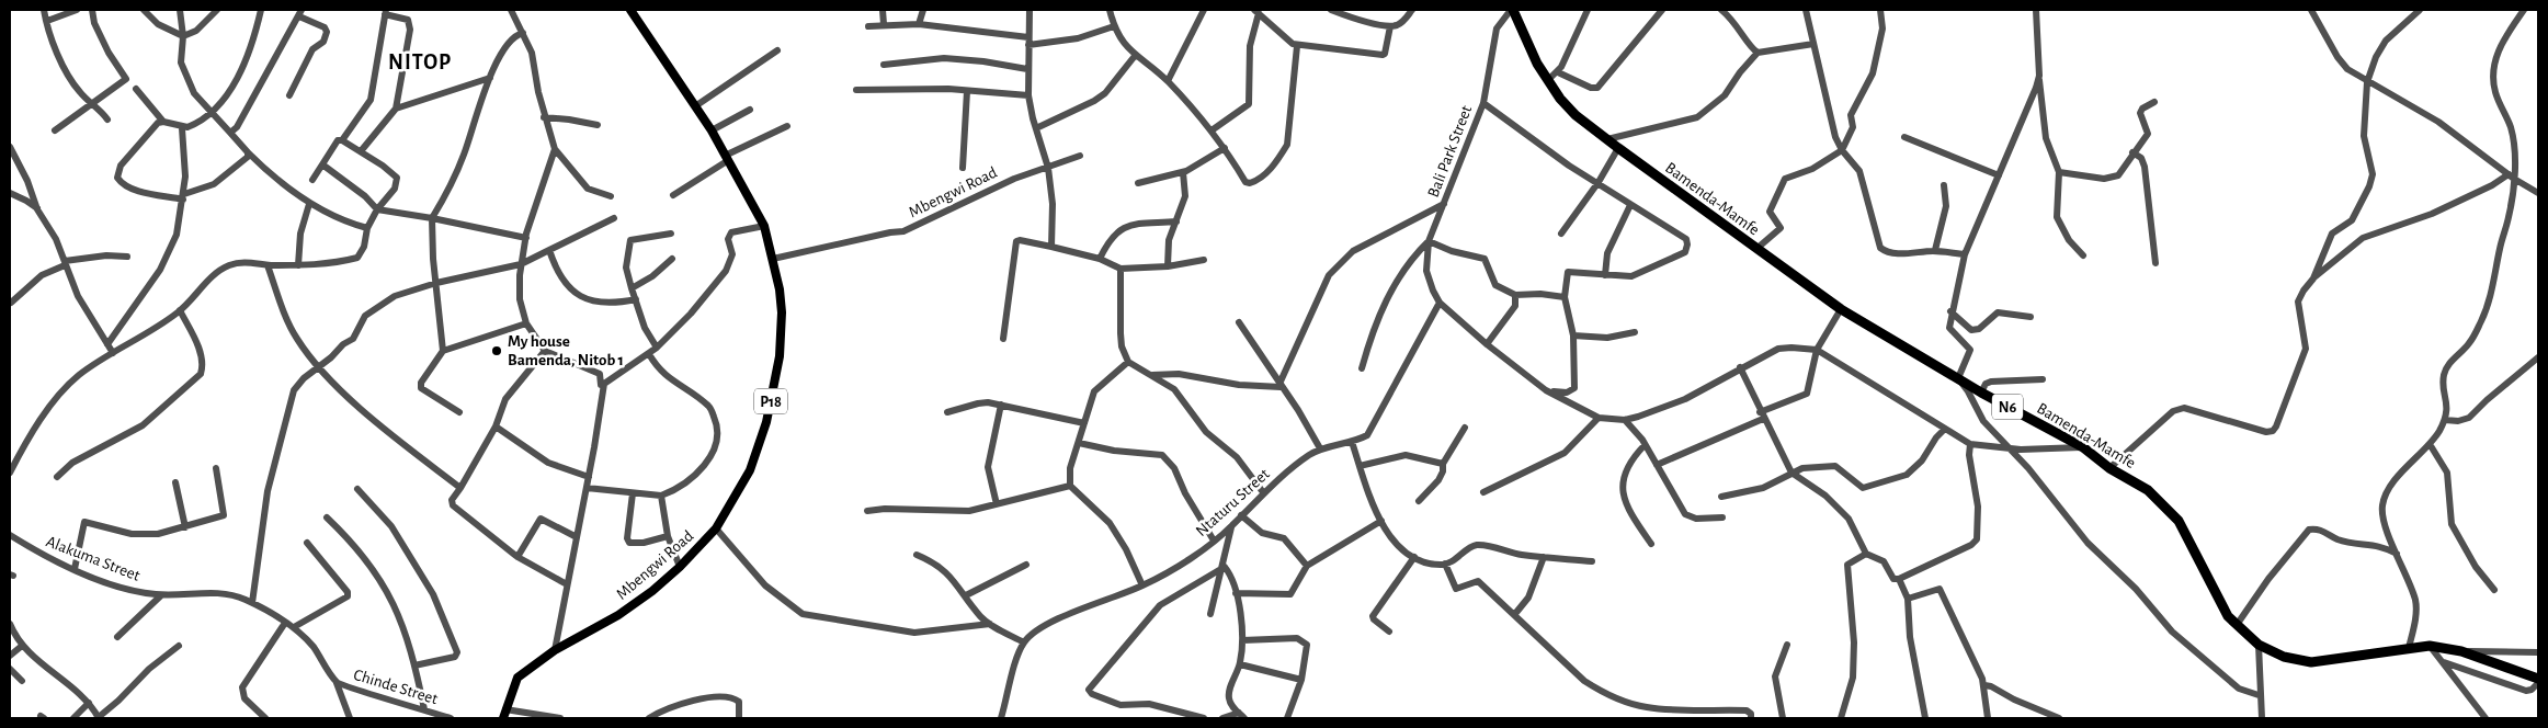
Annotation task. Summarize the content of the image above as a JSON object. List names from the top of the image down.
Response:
{
  "streets": {
    "highway": ["Bamenda-Mamfe", "N6"],
    "main road": ["Mbengwi Road", "P18"],
    "street": [
      "Bali Park Street",
      "Ntaturu Street",
      "Alakuma Street",
      "Chinde Street"
    ]
  },
  "crossings": [
    ["Bali Park Street", "Bamenda-Mamfe"],
    ["Bali Park Street", "Ntaturu Street"],
    ["Alakuma Street", "Chinde Street"]
  ],
  "districts": ["NITOP"],
  "places": ["My house Bamenda, Nitob 1"]
}
